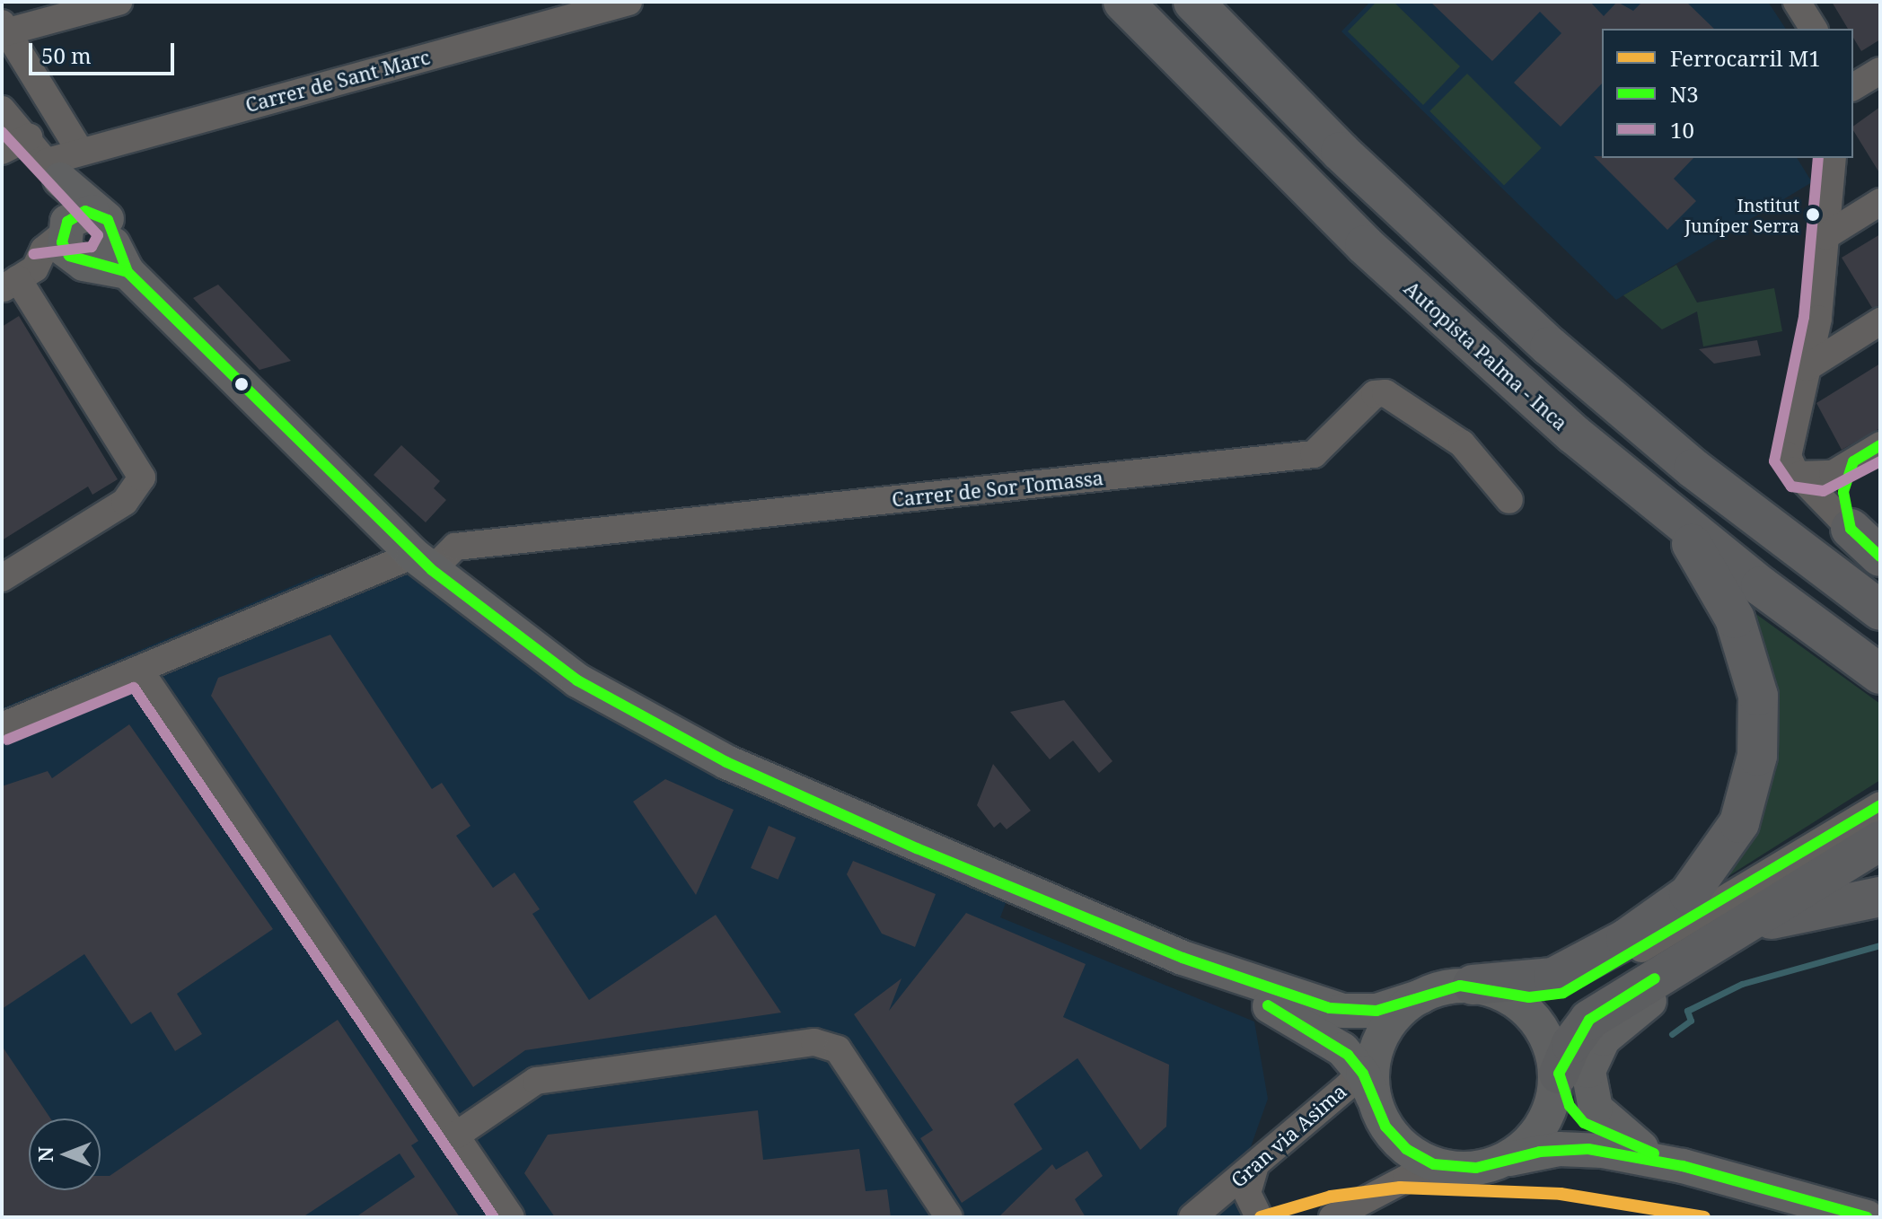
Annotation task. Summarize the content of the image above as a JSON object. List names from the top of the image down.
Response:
{
  "streets": {
    "highway": ["Autopista Palma - Inca"],
    "street": ["Carrer de Sant Marc", "Carrer de Sor Tomassa", "Gran via Asima"]
  },
  "places": ["Institut Juníper Serra"],
  "lines": ["transit line 10", "transit line N3", "rail line M1"],
  "legend": ["Ferrocarril M1", "N3", "10"],
  "scale_bar": "50 m",
  "north": "left"
}
